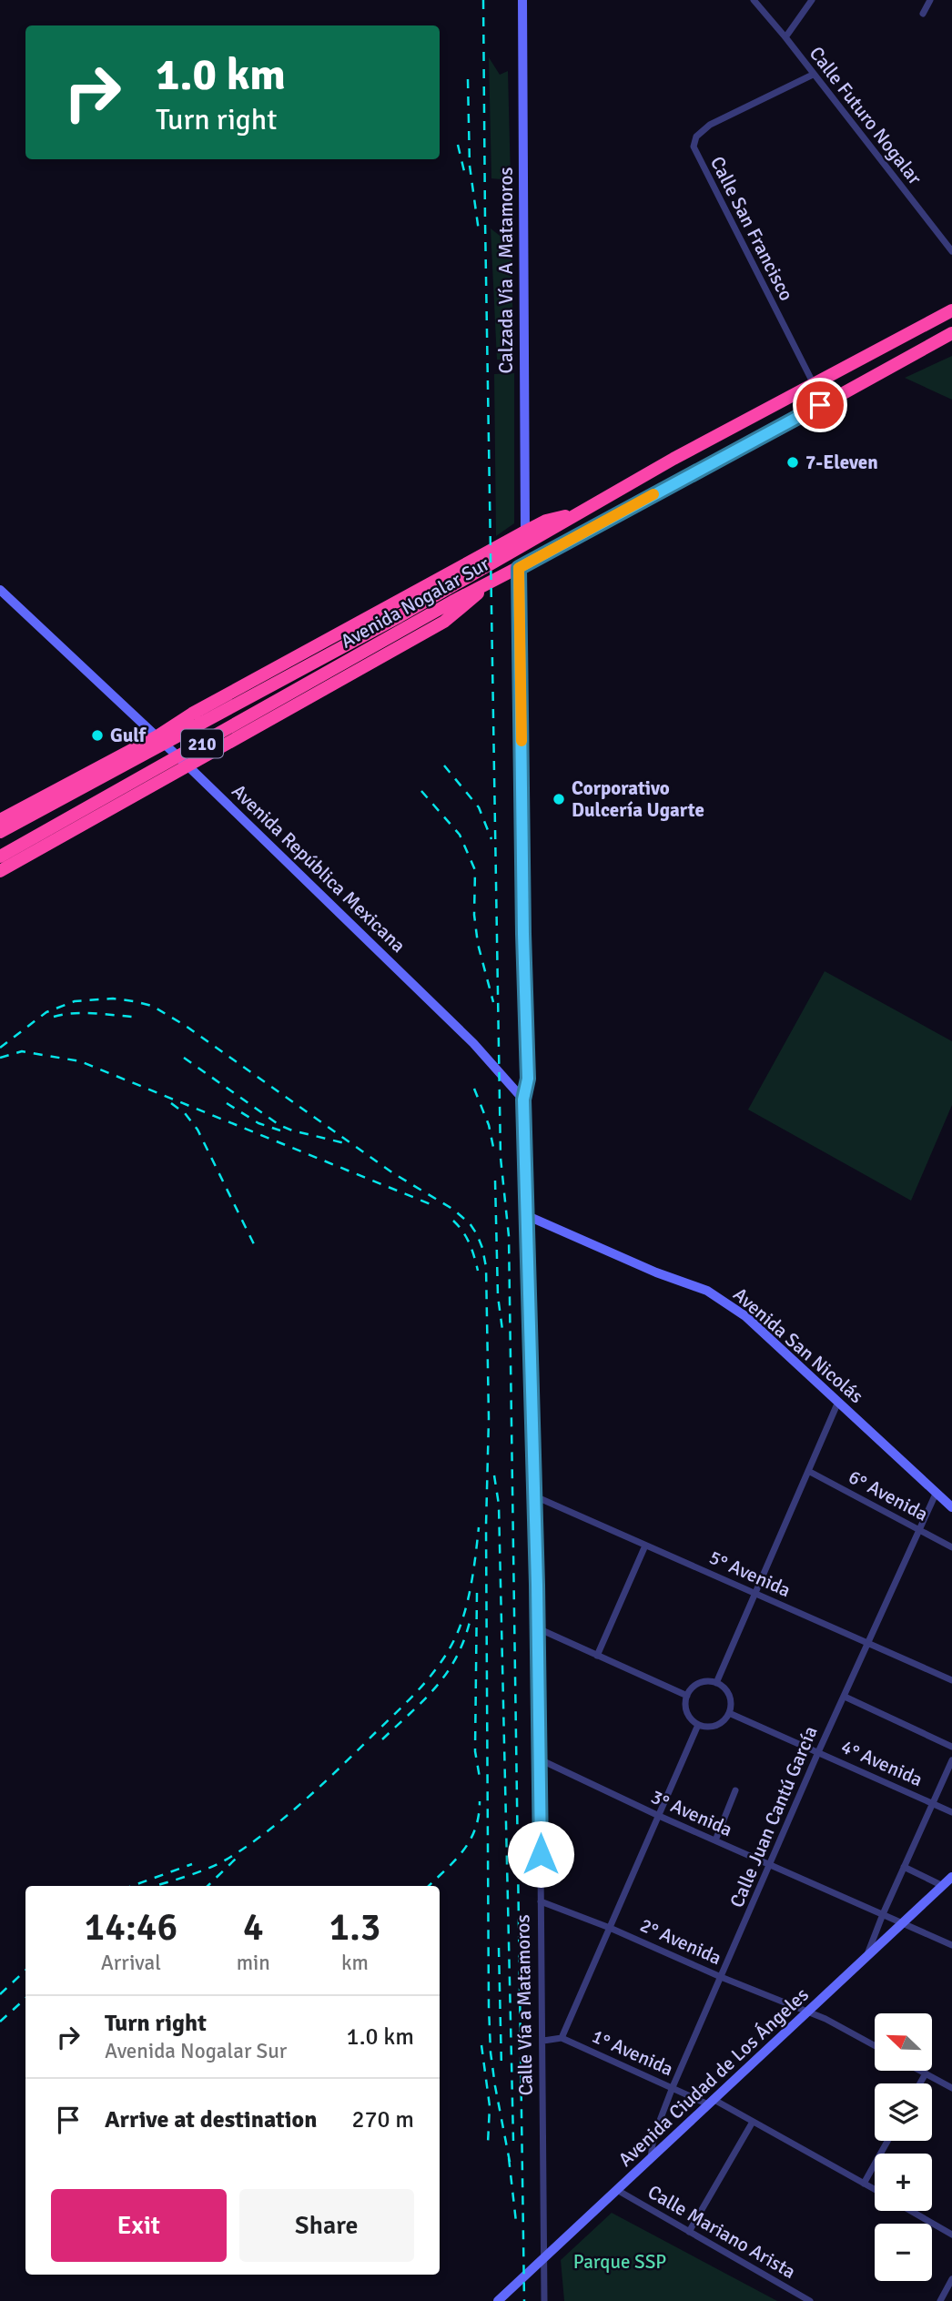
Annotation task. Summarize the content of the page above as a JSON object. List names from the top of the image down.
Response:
{
  "streets": {
    "highway": ["Avenida Nogalar Sur", "210"],
    "street": [
      "Calle Futuro Nogalar",
      "Calle San Francisco",
      "Calzada Vía A Matamoros",
      "Avenida República Mexicana",
      "Avenida San Nicolás",
      "6° Avenida",
      "5° Avenida",
      "4° Avenida",
      "3° Avenida",
      "Calle Juan Cantú García",
      "2° Avenida",
      "Calle Vía a Matamoros",
      "1° Avenida",
      "Avenida Ciudad de Los Ángeles",
      "Calle Mariano Arista"
    ]
  },
  "crossings": [
    ["Calle Futuro Nogalar", "Calle San Francisco"],
    ["Calle San Francisco", "Avenida Nogalar Sur"],
    ["Avenida Nogalar Sur", "Calle Vía a Matamoros"],
    ["Avenida República Mexicana", "Calle Vía a Matamoros"],
    ["Avenida San Nicolás", "Calle Juan Cantú García"],
    ["Avenida San Nicolás", "Calle Vía a Matamoros"],
    ["6° Avenida", "Calle Juan Cantú García"],
    ["5° Avenida", "Calle Juan Cantú García"],
    ["5° Avenida", "Calle Vía a Matamoros"],
    ["4° Avenida", "Calle Juan Cantú García"],
    ["3° Avenida", "Calle Juan Cantú García"],
    ["3° Avenida", "Calle Vía a Matamoros"],
    ["3° Avenida", "Avenida Ciudad de Los Ángeles"],
    ["Calle Juan Cantú García", "2° Avenida"],
    ["Calle Juan Cantú García", "1° Avenida"],
    ["Calle Juan Cantú García", "Avenida Ciudad de Los Ángeles"],
    ["2° Avenida", "Calle Vía a Matamoros"],
    ["2° Avenida", "Avenida Ciudad de Los Ángeles"],
    ["Calle Vía a Matamoros", "1° Avenida"],
    ["Calle Vía a Matamoros", "Avenida Ciudad de Los Ángeles"],
    ["1° Avenida", "Avenida Ciudad de Los Ángeles"],
    ["Avenida Ciudad de Los Ángeles", "Calle Mariano Arista"]
  ],
  "parks": ["Parque SSP"],
  "places": ["7-Eleven", "Gulf", "Corporativo Dulcería Ugarte"],
  "north": "top left",
  "page": {
    "turn": ["1.0 km", "Turn right"],
    "eta": [
      "14:46",
      "Arrival",
      "4",
      "min",
      "1.3",
      "km"
    ],
    "list": [
      {
        "name": "Turn right",
        "note": "Avenida Nogalar Sur",
        "value": "1.0 km"
      },
      {
        "name": "Arrive at destination",
        "value": "270 m"
      }
    ],
    "map_buttons": ["+", "−"],
    "buttons": ["Exit", "Share"]
  }
}
